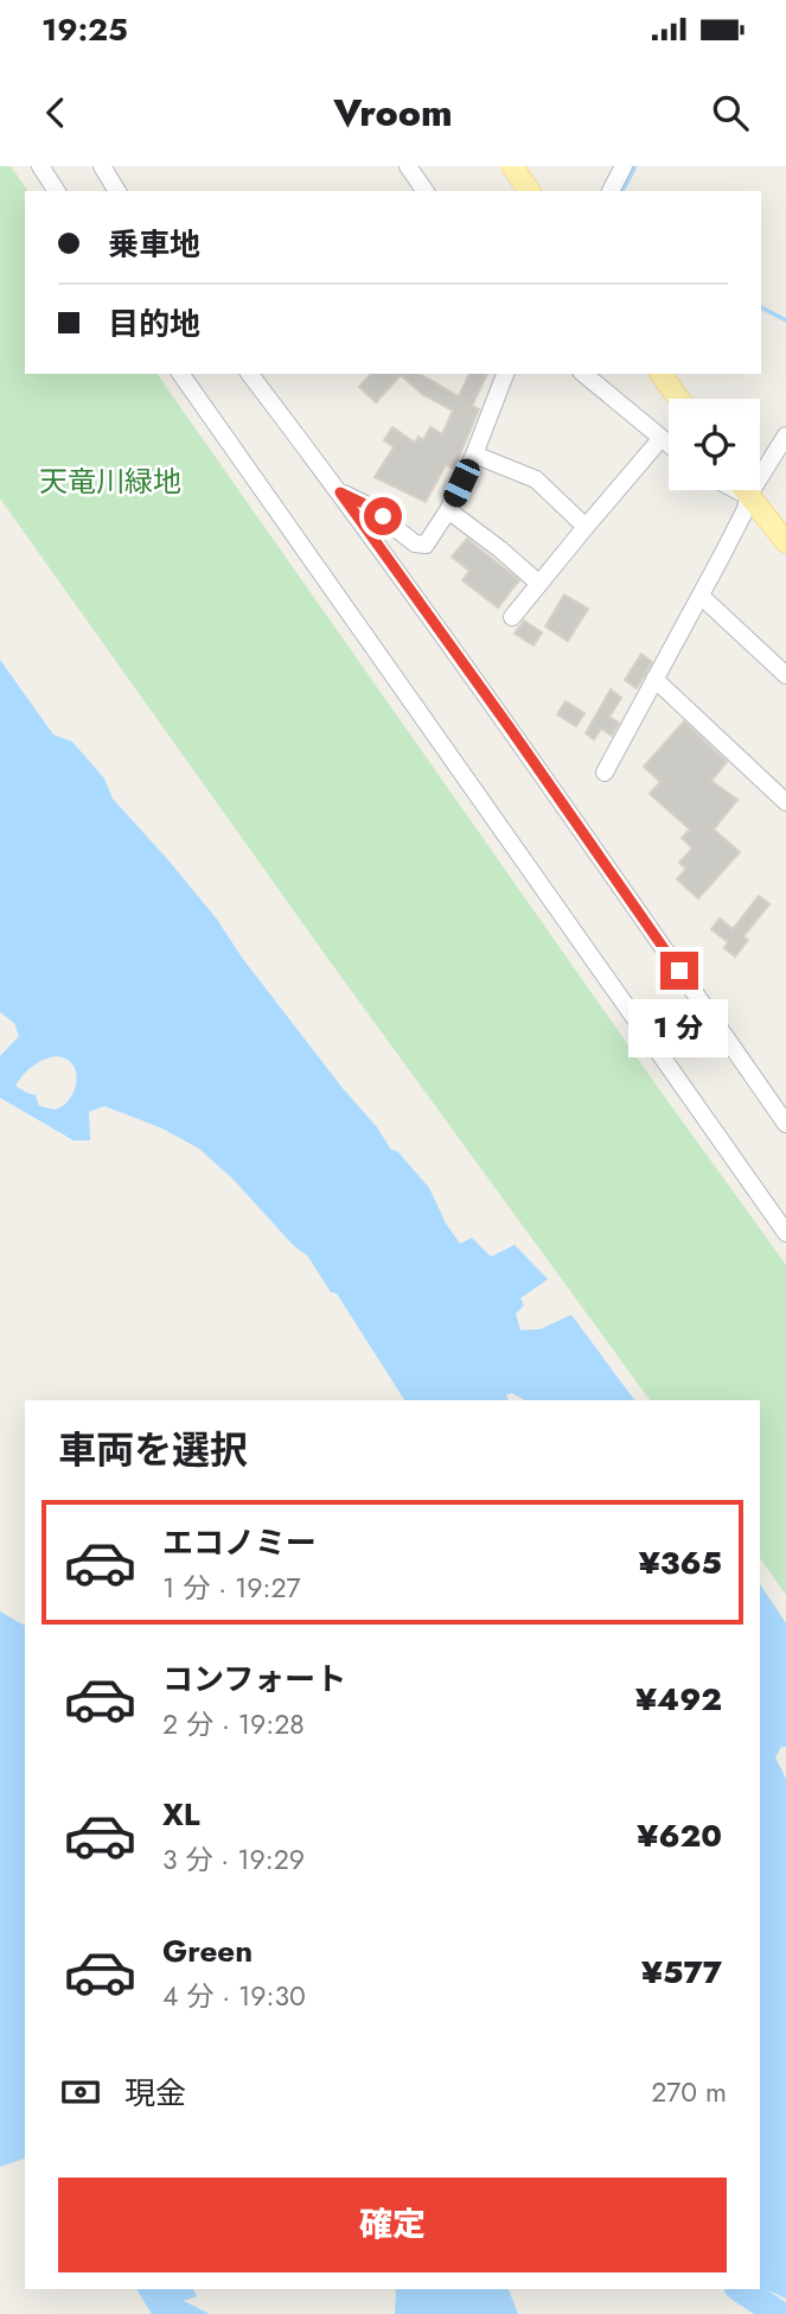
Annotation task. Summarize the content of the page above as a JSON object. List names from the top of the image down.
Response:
{
  "parks": ["天竜川緑地"],
  "page": {
    "status": "19:25",
    "header": "Vroom",
    "banner": ["乗車地", "目的地"],
    "bubble": "1 分",
    "heading": "車両を選択",
    "list": [
      {
        "name": "エコノミー",
        "note": "1 分 · 19:27",
        "value": "¥365"
      },
      {
        "name": "コンフォート",
        "note": "2 分 · 19:28",
        "value": "¥492"
      },
      {
        "name": "XL",
        "note": "3 分 · 19:29",
        "value": "¥620"
      },
      {
        "name": "Green",
        "note": "4 分 · 19:30",
        "value": "¥577"
      }
    ],
    "pay": ["現金", "270 m"],
    "buttons": "確定"
  }
}
